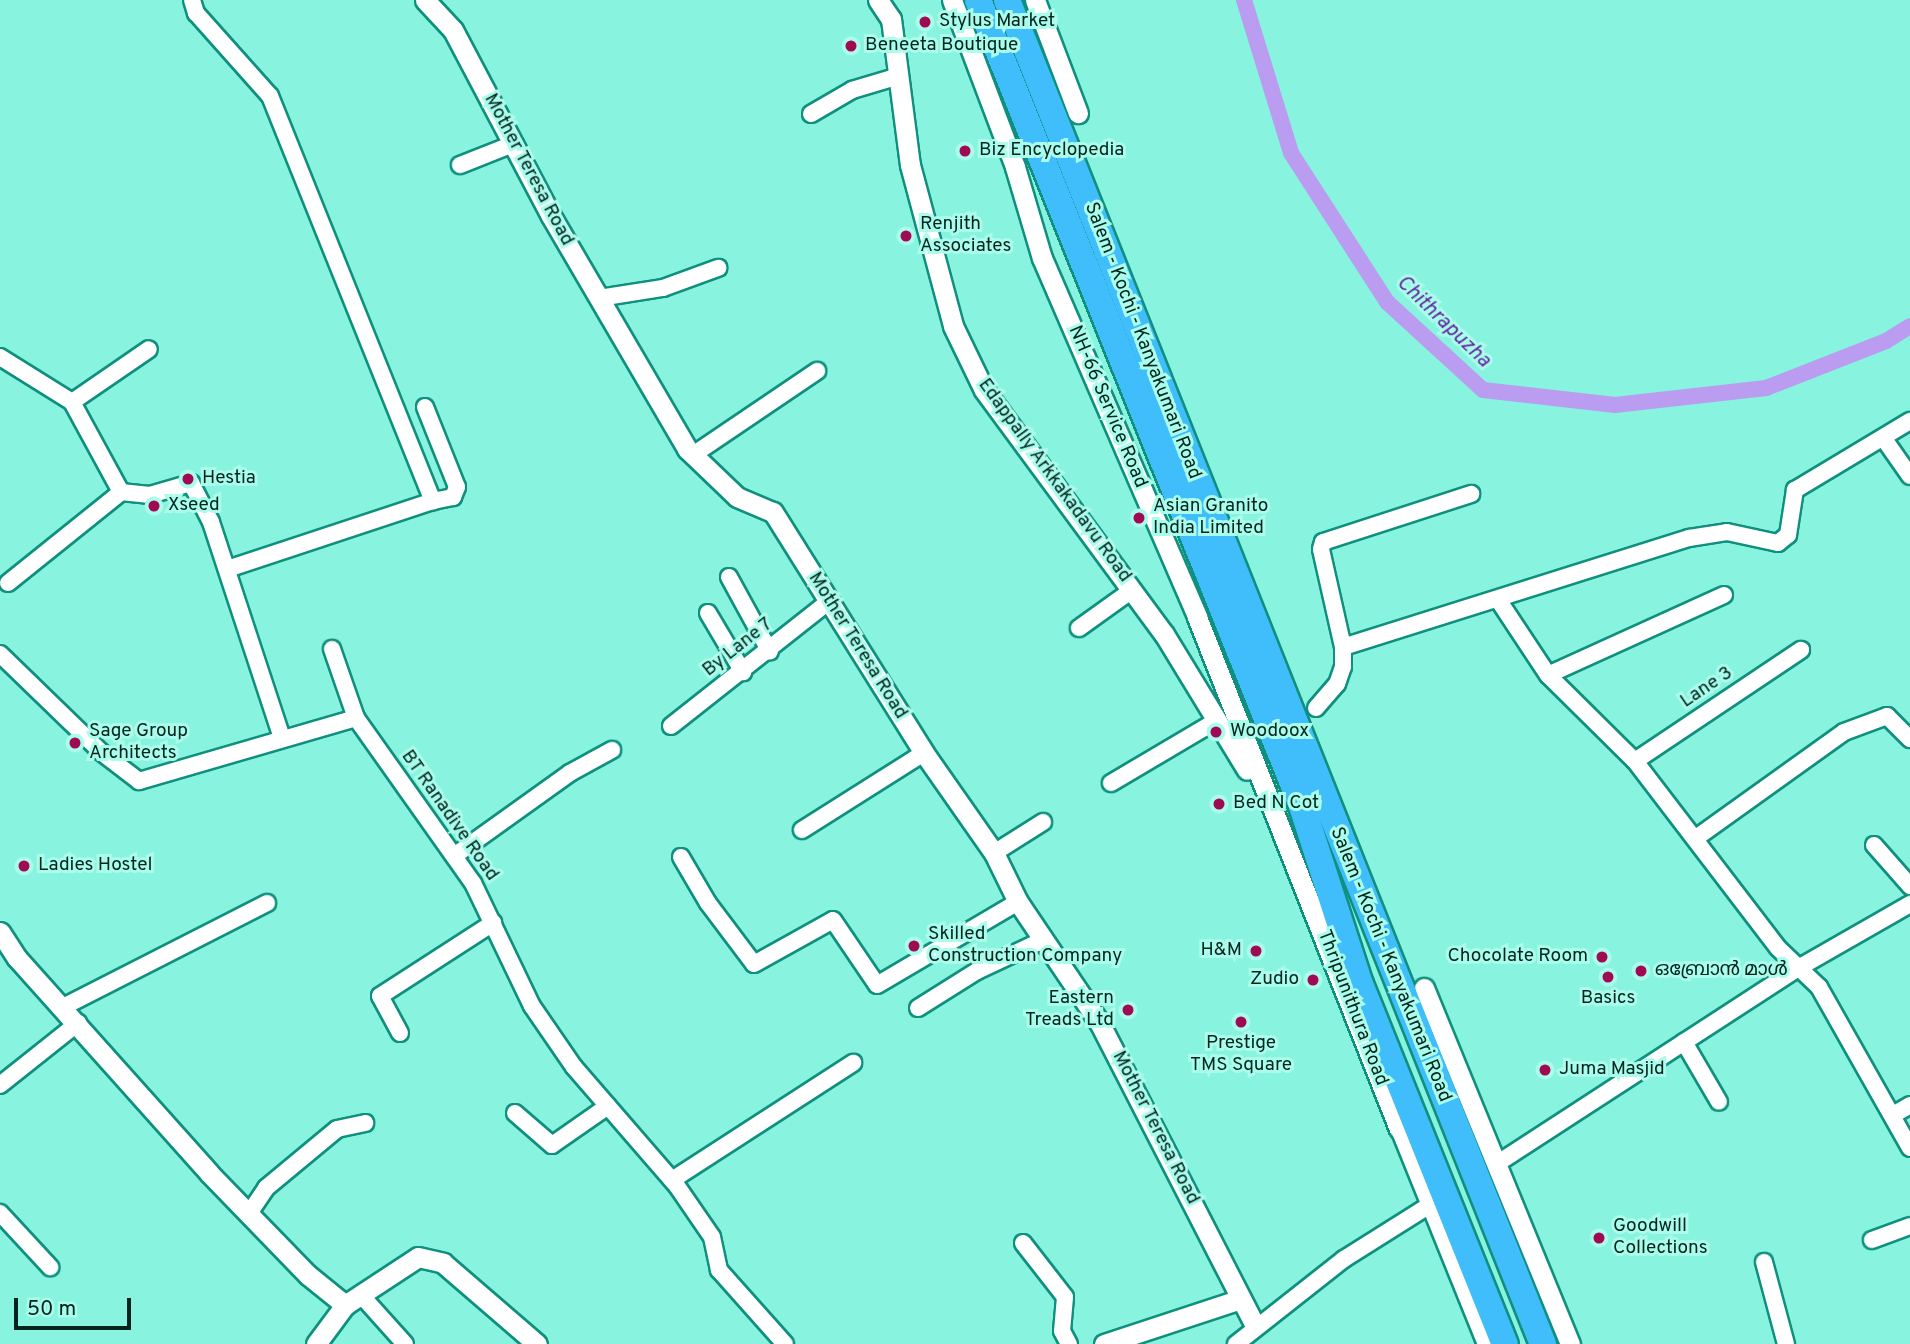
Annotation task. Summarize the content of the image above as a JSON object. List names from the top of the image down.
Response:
{
  "streets": {
    "highway": ["Salem - Kochi - Kanyakumari Road"],
    "street": [
      "Mother Teresa Road",
      "NH-66 Service Road",
      "Edappally Arkkakadavu Road",
      "By Lane 7",
      "Lane 3",
      "BT Ranadive Road",
      "Thripunithura Road"
    ]
  },
  "crossings": [
    ["Mother Teresa Road", "By Lane 7"],
    ["Salem - Kochi - Kanyakumari Road", "Thripunithura Road"],
    ["NH-66 Service Road", "Edappally Arkkakadavu Road"],
    ["NH-66 Service Road", "Thripunithura Road"],
    ["Edappally Arkkakadavu Road", "Thripunithura Road"]
  ],
  "water": ["Chithrapuzha"],
  "places": [
    "Stylus Market",
    "Beneeta Boutique",
    "Biz Encyclopedia",
    "Renjith Associates",
    "Hestia",
    "Xseed",
    "Asian Granito India Limited",
    "Woodoox",
    "Sage Group Architects",
    "Bed N Cot",
    "Ladies Hostel",
    "Skilled Construction Company",
    "H&M",
    "Chocolate Room",
    "ഒബ്രോൻ മാൾ",
    "Basics",
    "Zudio",
    "Eastern Treads Ltd",
    "Prestige TMS Square",
    "Juma Masjid",
    "Goodwill Collections"
  ],
  "scale_bar": "50 m"
}
